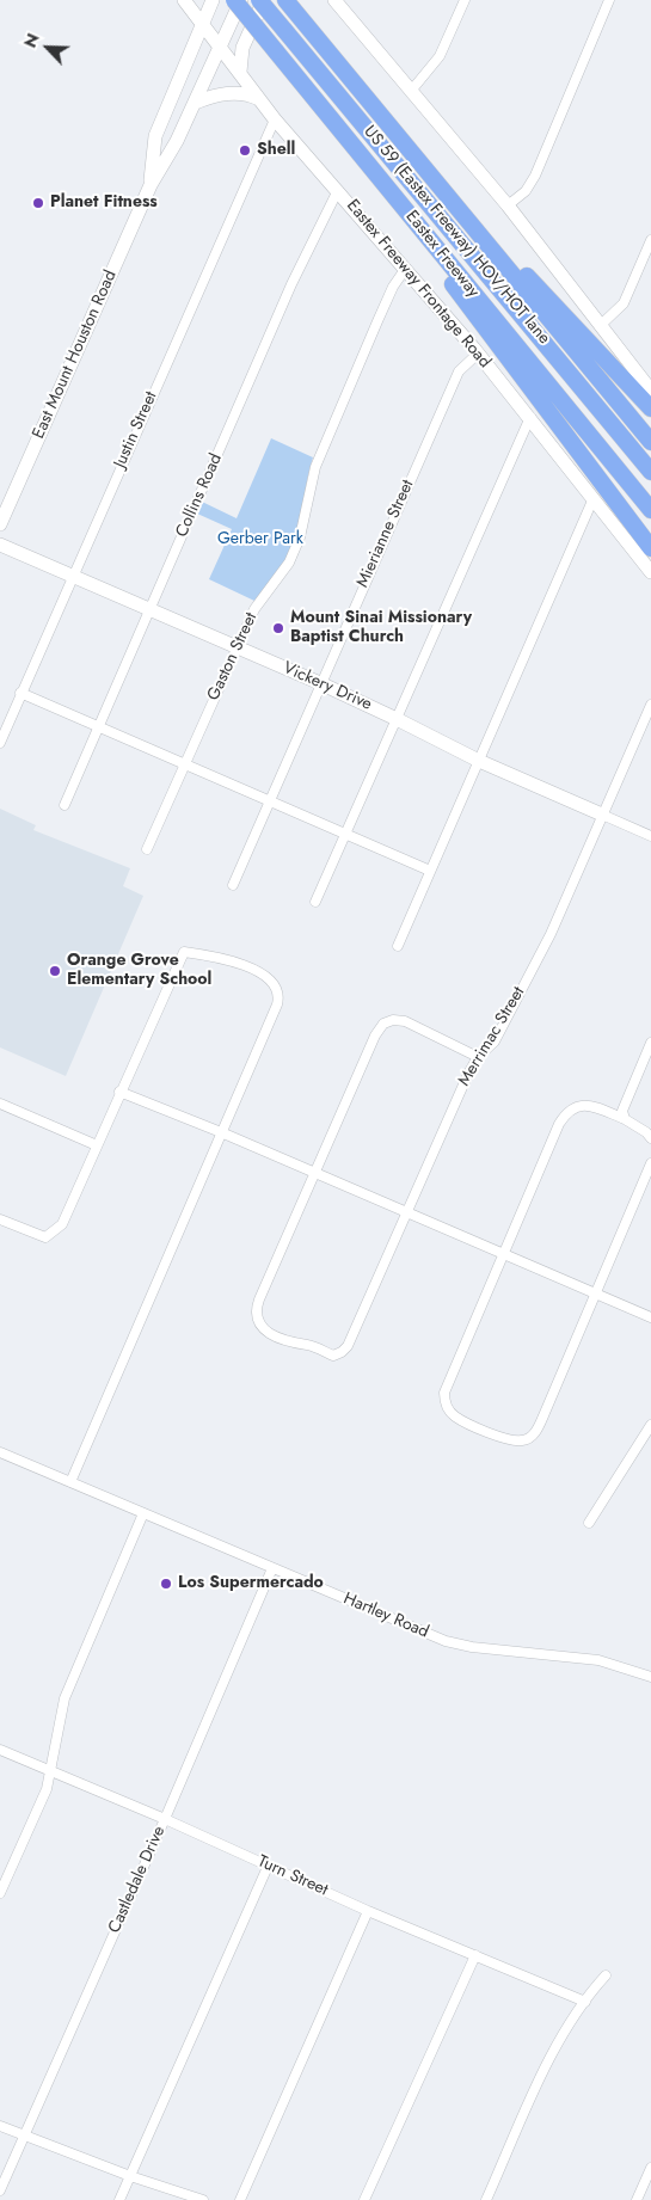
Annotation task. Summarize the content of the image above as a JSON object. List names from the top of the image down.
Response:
{
  "streets": {
    "highway": ["US 59 (Eastex Freeway) HOV/HOT lane", "Eastex Freeway"],
    "main road": ["Eastex Freeway Frontage Road", "East Mount Houston Road", "Vickery Drive"],
    "street": [
      "Justin Street",
      "Collins Road",
      "Mierianne Street",
      "Gaston Street",
      "Merrimac Street",
      "Hartley Road",
      "Turn Street",
      "Castledale Drive"
    ]
  },
  "crossings": [
    ["Eastex Freeway Frontage Road", "East Mount Houston Road"],
    ["Eastex Freeway Frontage Road", "Justin Street"],
    ["Eastex Freeway Frontage Road", "Collins Road"],
    ["Eastex Freeway Frontage Road", "Mierianne Street"],
    ["Eastex Freeway Frontage Road", "Gaston Street"],
    ["Justin Street", "Vickery Drive"],
    ["Collins Road", "Vickery Drive"],
    ["Mierianne Street", "Vickery Drive"],
    ["Gaston Street", "Vickery Drive"],
    ["Vickery Drive", "Merrimac Street"],
    ["Hartley Road", "Castledale Drive"],
    ["Turn Street", "Castledale Drive"]
  ],
  "parks": ["Gerber Park"],
  "places": [
    "Shell",
    "Planet Fitness",
    "Mount Sinai Missionary Baptist Church",
    "Orange Grove Elementary School",
    "Los Supermercado"
  ],
  "north": "top left"
}
